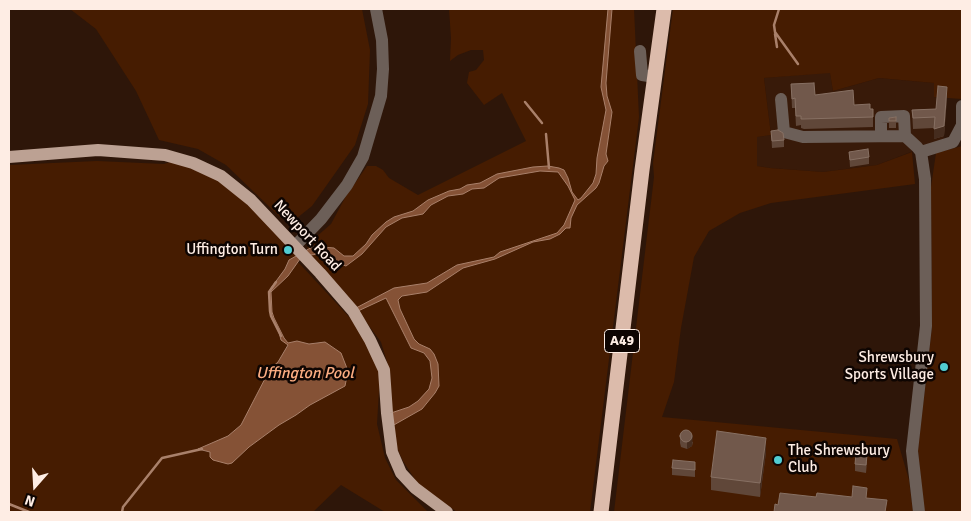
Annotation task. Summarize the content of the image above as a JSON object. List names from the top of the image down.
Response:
{
  "streets": {
    "highway": ["A49"],
    "main road": ["Newport Road"]
  },
  "water": ["Uffington Pool"],
  "places": ["Uffington Turn", "Shrewsbury Sports Village", "The Shrewsbury Club"],
  "north": "bottom"
}
